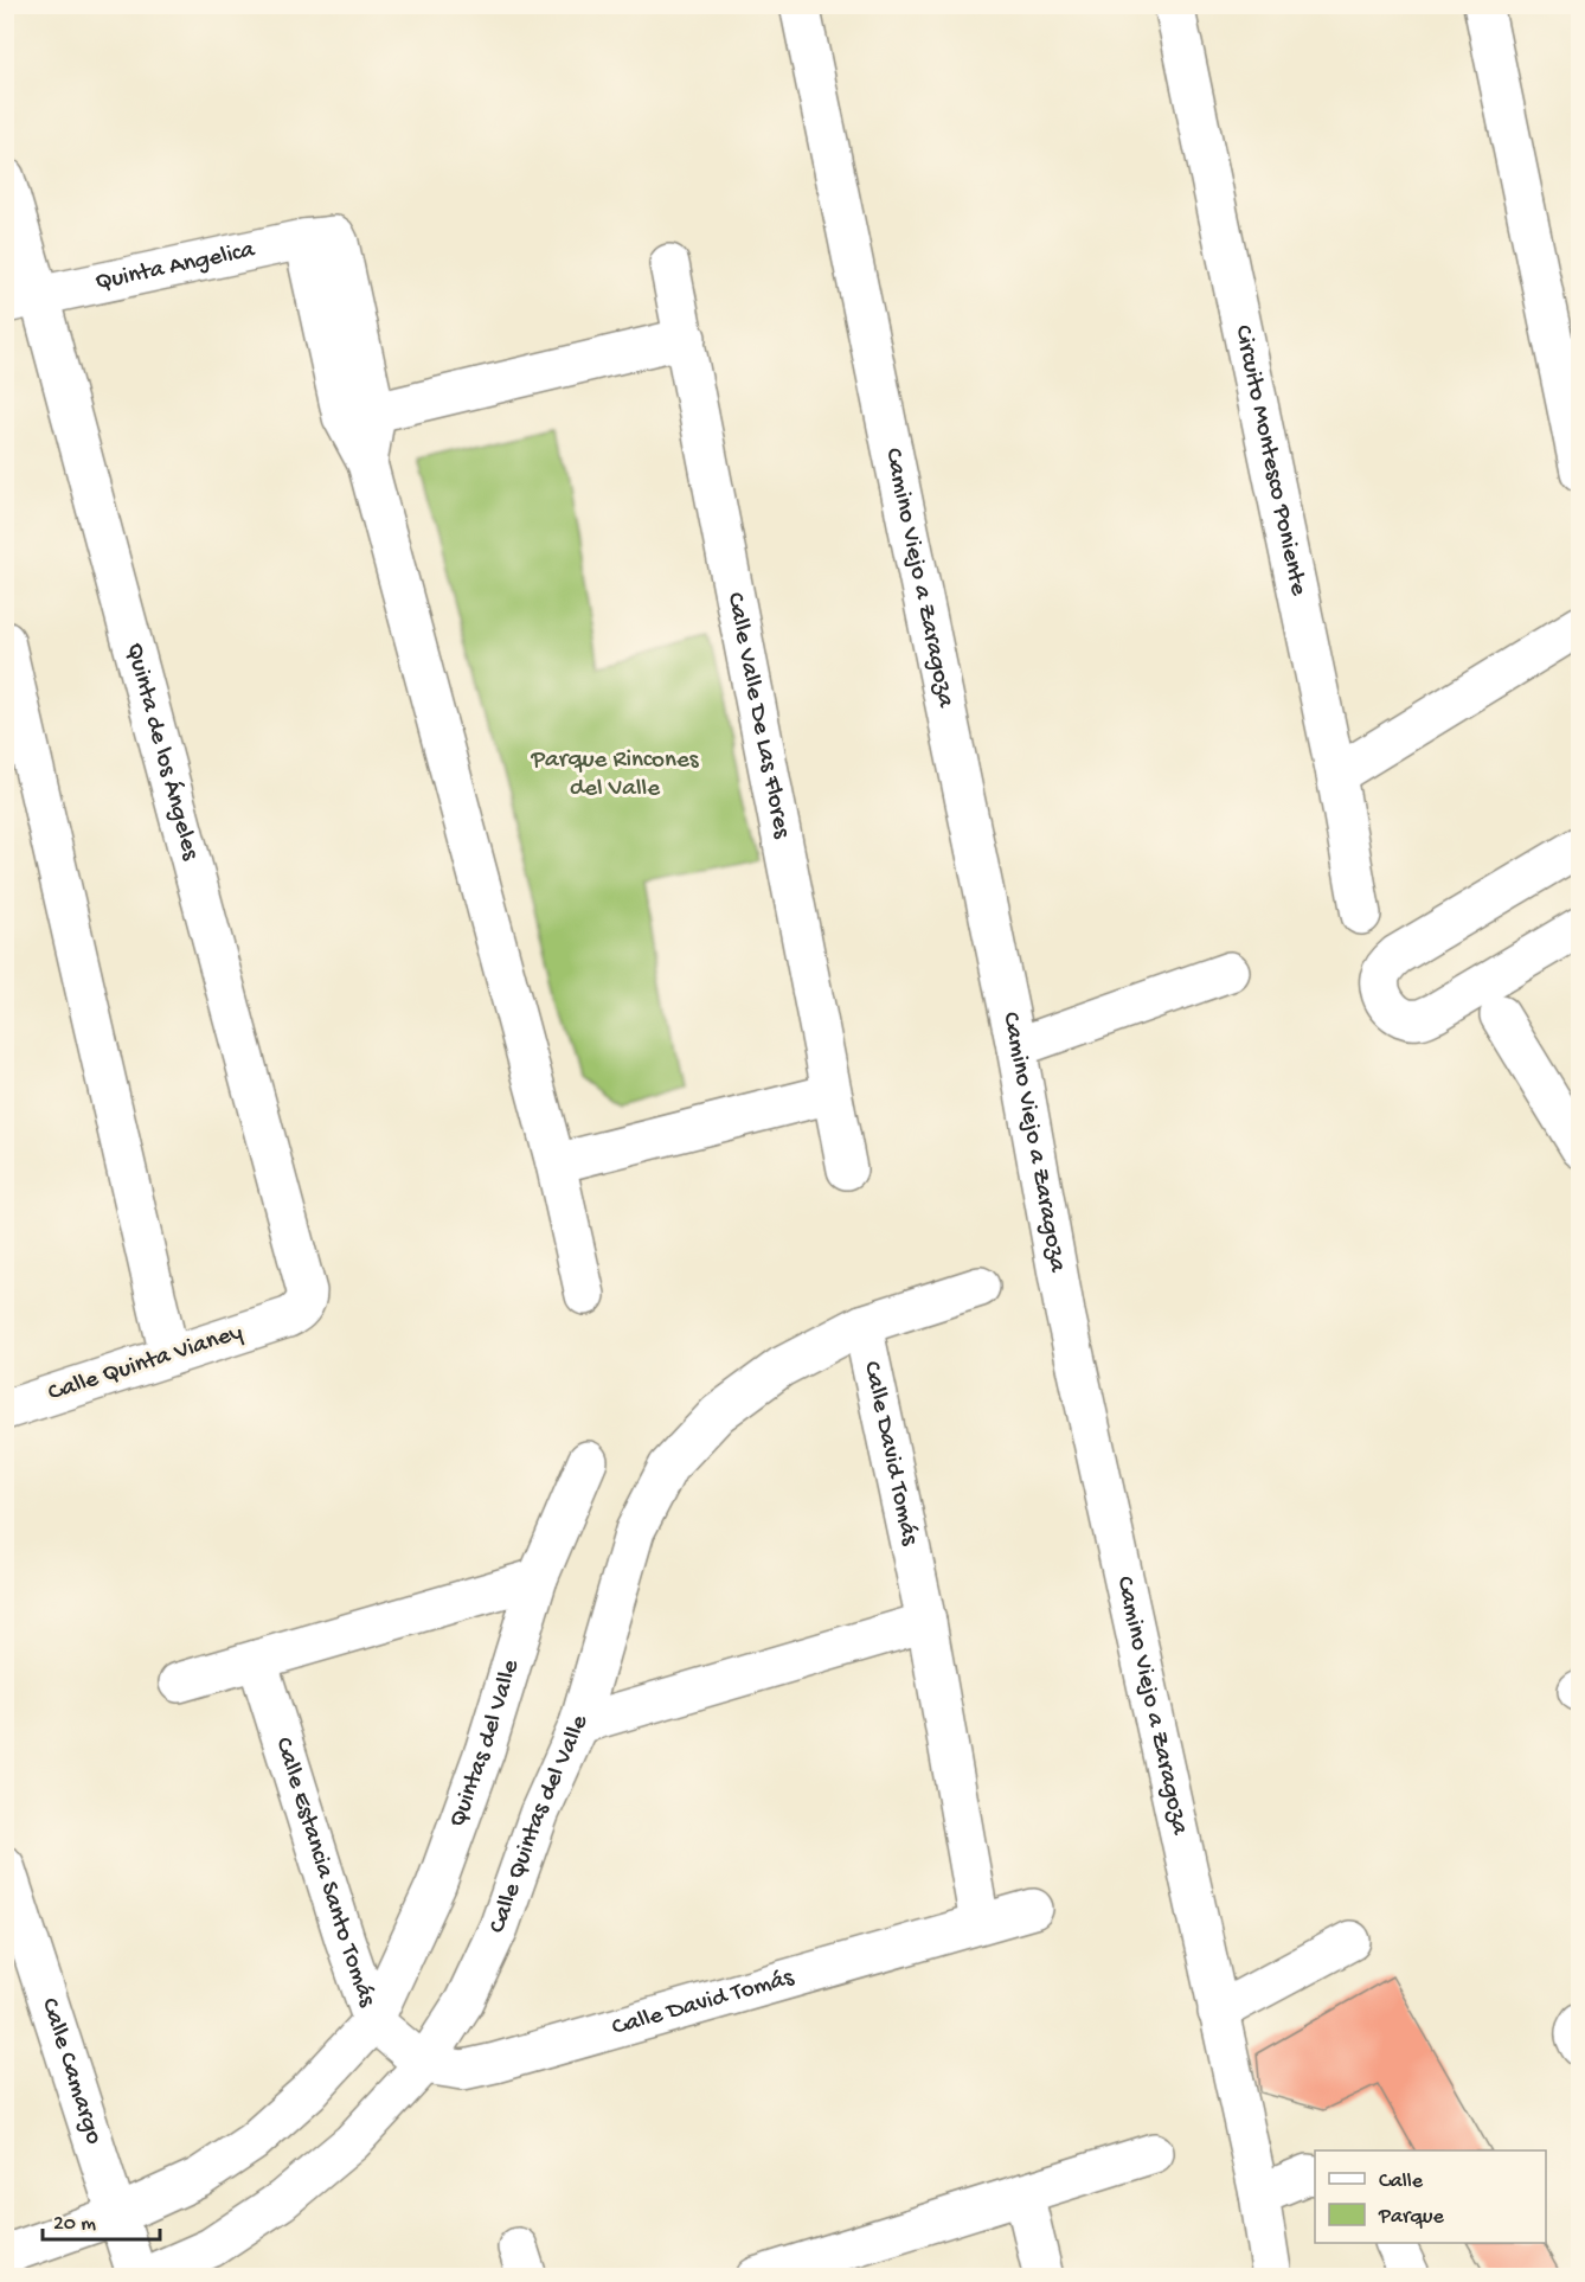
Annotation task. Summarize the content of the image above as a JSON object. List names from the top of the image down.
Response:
{
  "streets": {
    "street": [
      "Quinta Angelica",
      "Circuito Montesco Poniente",
      "Camino Viejo a Zaragoza",
      "Calle Valle De Las Flores",
      "Quinta de los Ángeles",
      "Calle Quinta Vianey",
      "Calle David Tomás",
      "Quintas del Valle",
      "Calle Quintas del Valle",
      "Calle Estancia Santo Tomás",
      "Calle Camargo"
    ]
  },
  "crossings": [
    ["Quinta Angelica", "Quinta de los Ángeles"],
    ["Quinta de los Ángeles", "Calle Quinta Vianey"],
    ["Calle David Tomás", "Calle Quintas del Valle"],
    ["Calle David Tomás", "Calle Estancia Santo Tomás"],
    ["Quintas del Valle", "Calle Estancia Santo Tomás"],
    ["Calle Quintas del Valle", "Calle Estancia Santo Tomás"]
  ],
  "parks": ["Parque Rincones del Valle"],
  "legend": ["Calle", "Parque"],
  "scale_bar": "20 m"
}
